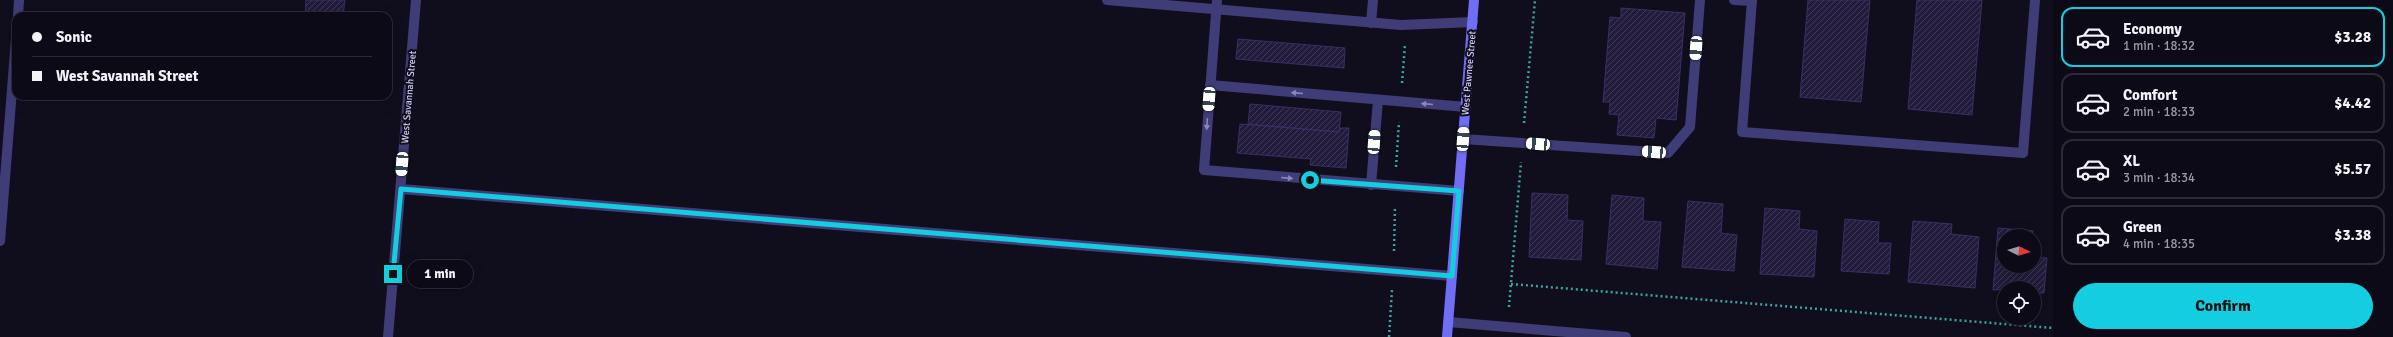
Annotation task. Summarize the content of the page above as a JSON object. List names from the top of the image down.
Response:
{
  "streets": {
    "main road": ["West Pawnee Street"],
    "street": ["West Savannah Street"]
  },
  "north": "right",
  "page": {
    "list": [
      {
        "name": "Economy",
        "note": "1 min · 18:32",
        "value": "$3.28"
      },
      {
        "name": "Comfort",
        "note": "2 min · 18:33",
        "value": "$4.42"
      },
      {
        "name": "XL",
        "note": "3 min · 18:34",
        "value": "$5.57"
      },
      {
        "name": "Green",
        "note": "4 min · 18:35",
        "value": "$3.38"
      }
    ],
    "banner": ["Sonic", "West Savannah Street"],
    "bubble": "1 min",
    "buttons": "Confirm"
  }
}
